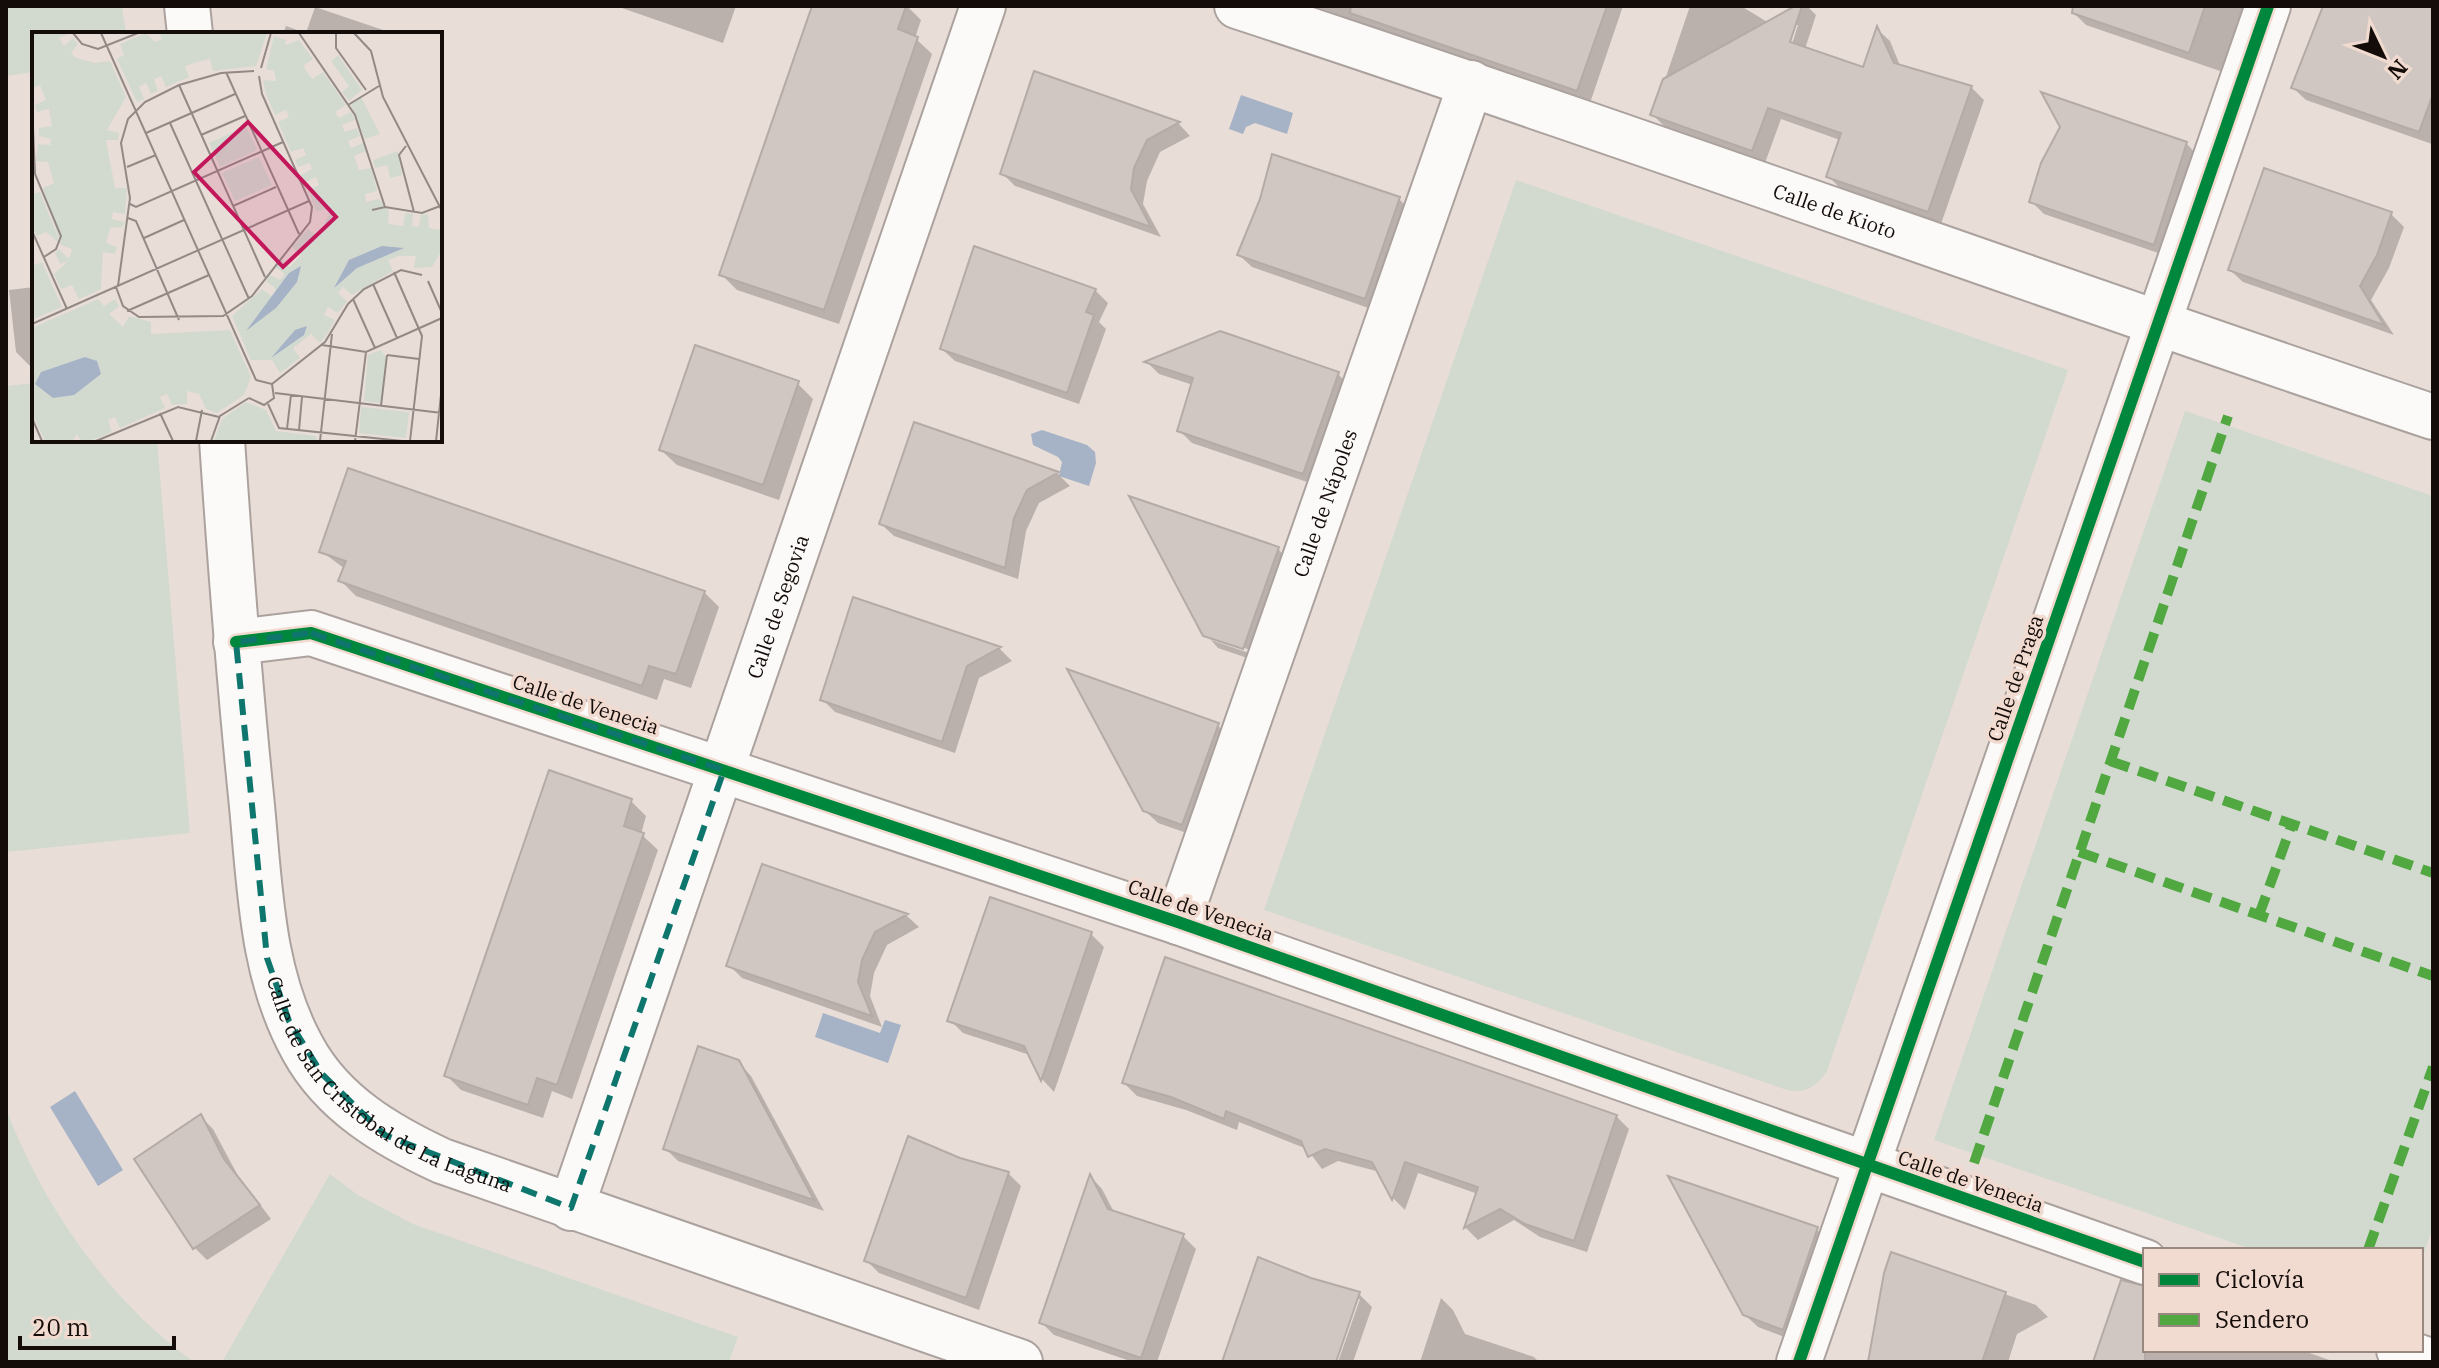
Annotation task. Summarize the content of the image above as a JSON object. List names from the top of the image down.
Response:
{
  "streets": {
    "street": [
      "Calle de Kioto",
      "Calle de Nápoles",
      "Calle de Segovia",
      "Calle de Praga",
      "Calle de Venecia",
      "Calle de San Cristóbal de La Laguna"
    ]
  },
  "crossings": [
    ["Calle de Kioto", "Calle de Nápoles"],
    ["Calle de Kioto", "Calle de Praga"],
    ["Calle de Nápoles", "Calle de Venecia"],
    ["Calle de Segovia", "Calle de Venecia"],
    ["Calle de Segovia", "Calle de San Cristóbal de La Laguna"],
    ["Calle de Praga", "Calle de Venecia"],
    ["Calle de Venecia", "Calle de San Cristóbal de La Laguna"]
  ],
  "legend": ["Ciclovía", "Sendero"],
  "scale_bar": "20 m",
  "north": "bottom right"
}
